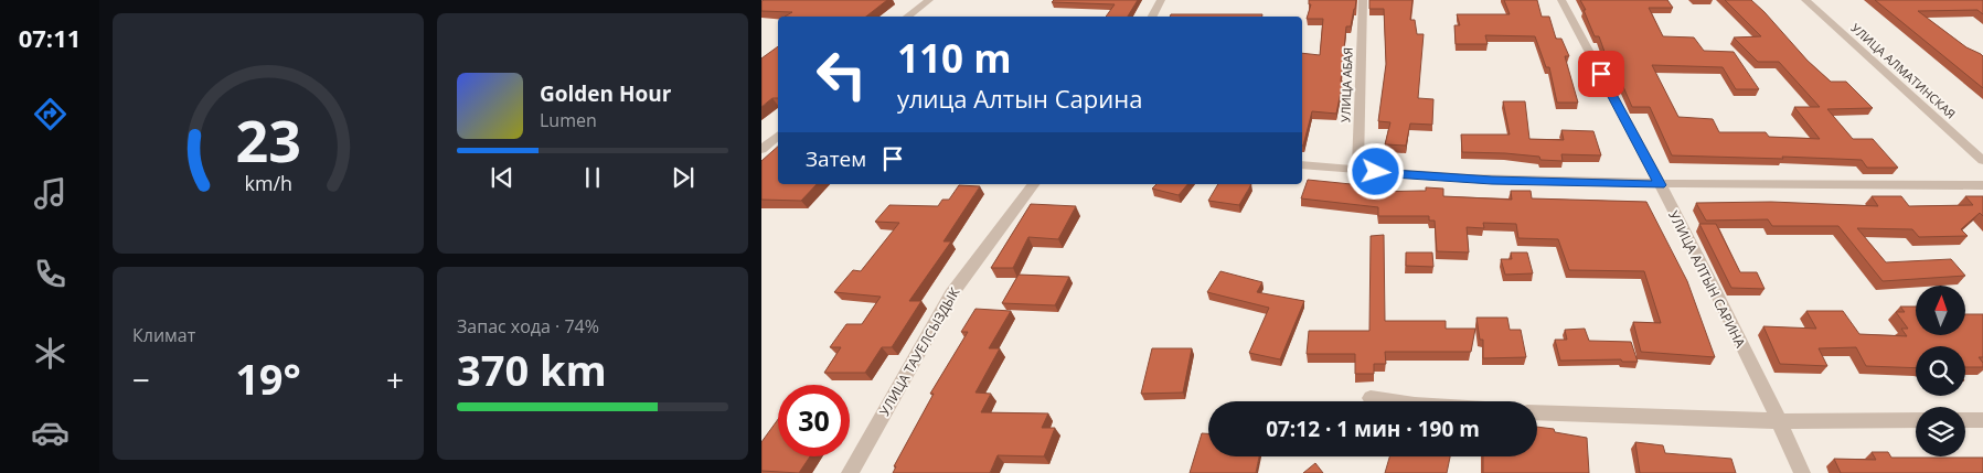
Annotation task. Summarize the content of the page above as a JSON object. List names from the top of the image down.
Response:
{
  "streets": {
    "street": [
      "УЛИЦА АЛМАТИНСКАЯ",
      "УЛИЦА АБАЯ",
      "УЛИЦА АЛТЫН САРИНА",
      "УЛИЦА ТАУЕЛСЫЗДЫК"
    ]
  },
  "north": "top",
  "page": {
    "tabs": "07:11",
    "turn": ["110 m", "улица Алтын Сарина"],
    "song": ["Golden Hour", "Lumen"],
    "then": "Затем",
    "tile": [
      "Климат",
      ["Запас хода · 74%", "370 km"]
    ],
    "heat": ["−", "19°", "+"],
    "limit": "30",
    "trip": "07:12 · 1 мин · 190 m",
    "gauge": ["23", "km/h"]
  }
}
